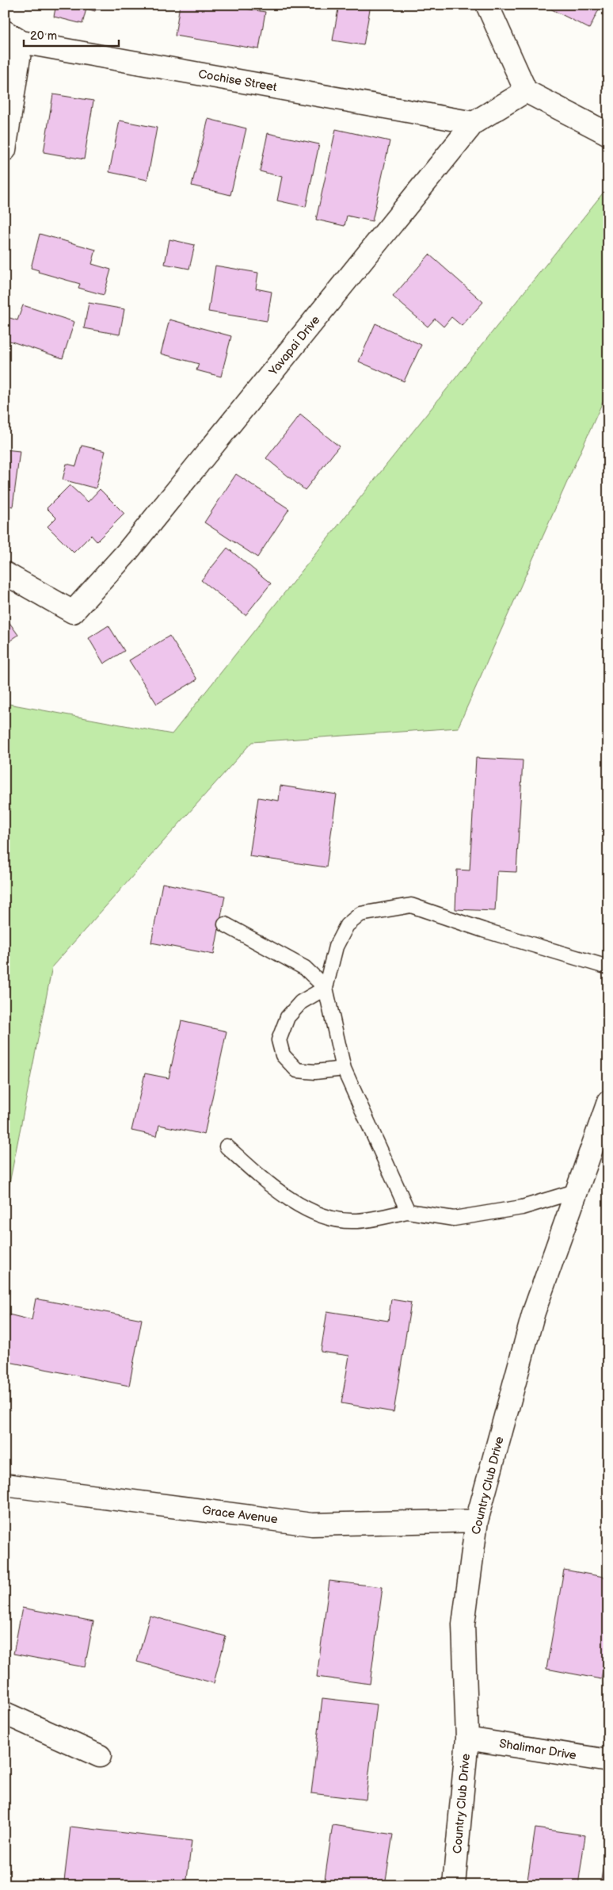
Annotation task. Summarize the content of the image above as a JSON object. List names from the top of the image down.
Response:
{
  "streets": {
    "street": [
      "Cochise Street",
      "Yavapai Drive",
      "Country Club Drive",
      "Grace Avenue",
      "Shalimar Drive"
    ]
  },
  "crossings": [
    ["Cochise Street", "Yavapai Drive"],
    ["Country Club Drive", "Grace Avenue"],
    ["Country Club Drive", "Shalimar Drive"]
  ],
  "scale_bar": "20 m"
}
